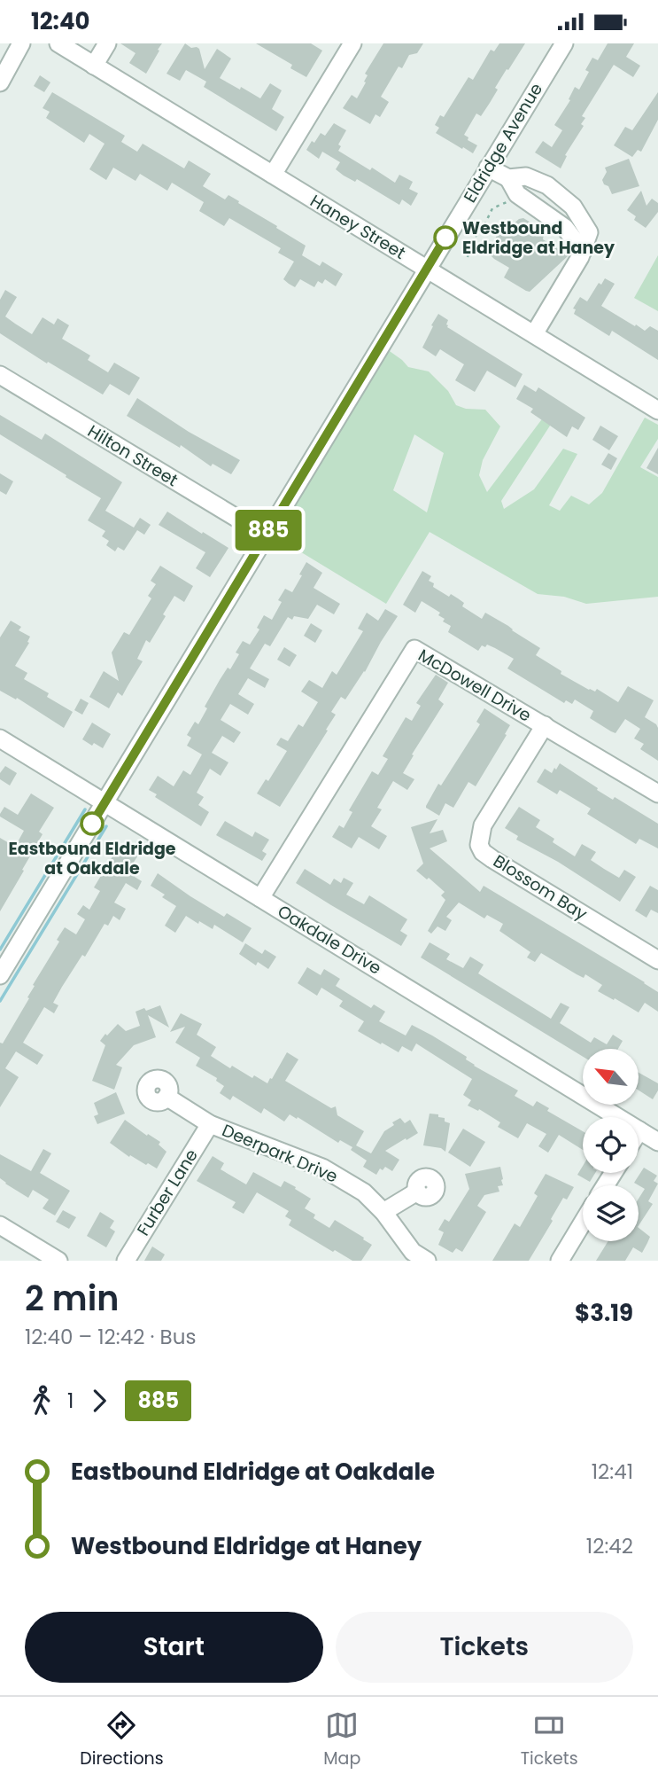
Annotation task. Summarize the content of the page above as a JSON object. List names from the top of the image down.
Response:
{
  "streets": {
    "street": [
      "Eldridge Avenue",
      "Haney Street",
      "Hilton Street",
      "McDowell Drive",
      "Blossom Bay",
      "Oakdale Drive",
      "Deerpark Drive",
      "Furber Lane"
    ]
  },
  "crossings": [
    ["Eldridge Avenue", "Haney Street"],
    ["Eldridge Avenue", "Hilton Street"],
    ["Eldridge Avenue", "Oakdale Drive"],
    ["McDowell Drive", "Blossom Bay"],
    ["McDowell Drive", "Oakdale Drive"],
    ["Deerpark Drive", "Furber Lane"]
  ],
  "places": ["Westbound Eldridge at Haney", "Eastbound Eldridge at Oakdale"],
  "lines": ["bus line 885"],
  "north": "top left",
  "page": {
    "status": "12:40",
    "on_map": "885",
    "heading": ["2 min", "12:40 – 12:42 · Bus", "$3.19"],
    "legs": ["1", "885"],
    "list": [
      {
        "name": "Eastbound Eldridge at Oakdale",
        "value": "12:41"
      },
      {
        "name": "Westbound Eldridge at Haney",
        "value": "12:42"
      }
    ],
    "buttons": ["Start", "Tickets"],
    "tabs": ["Directions", "Map", "Tickets"]
  }
}
